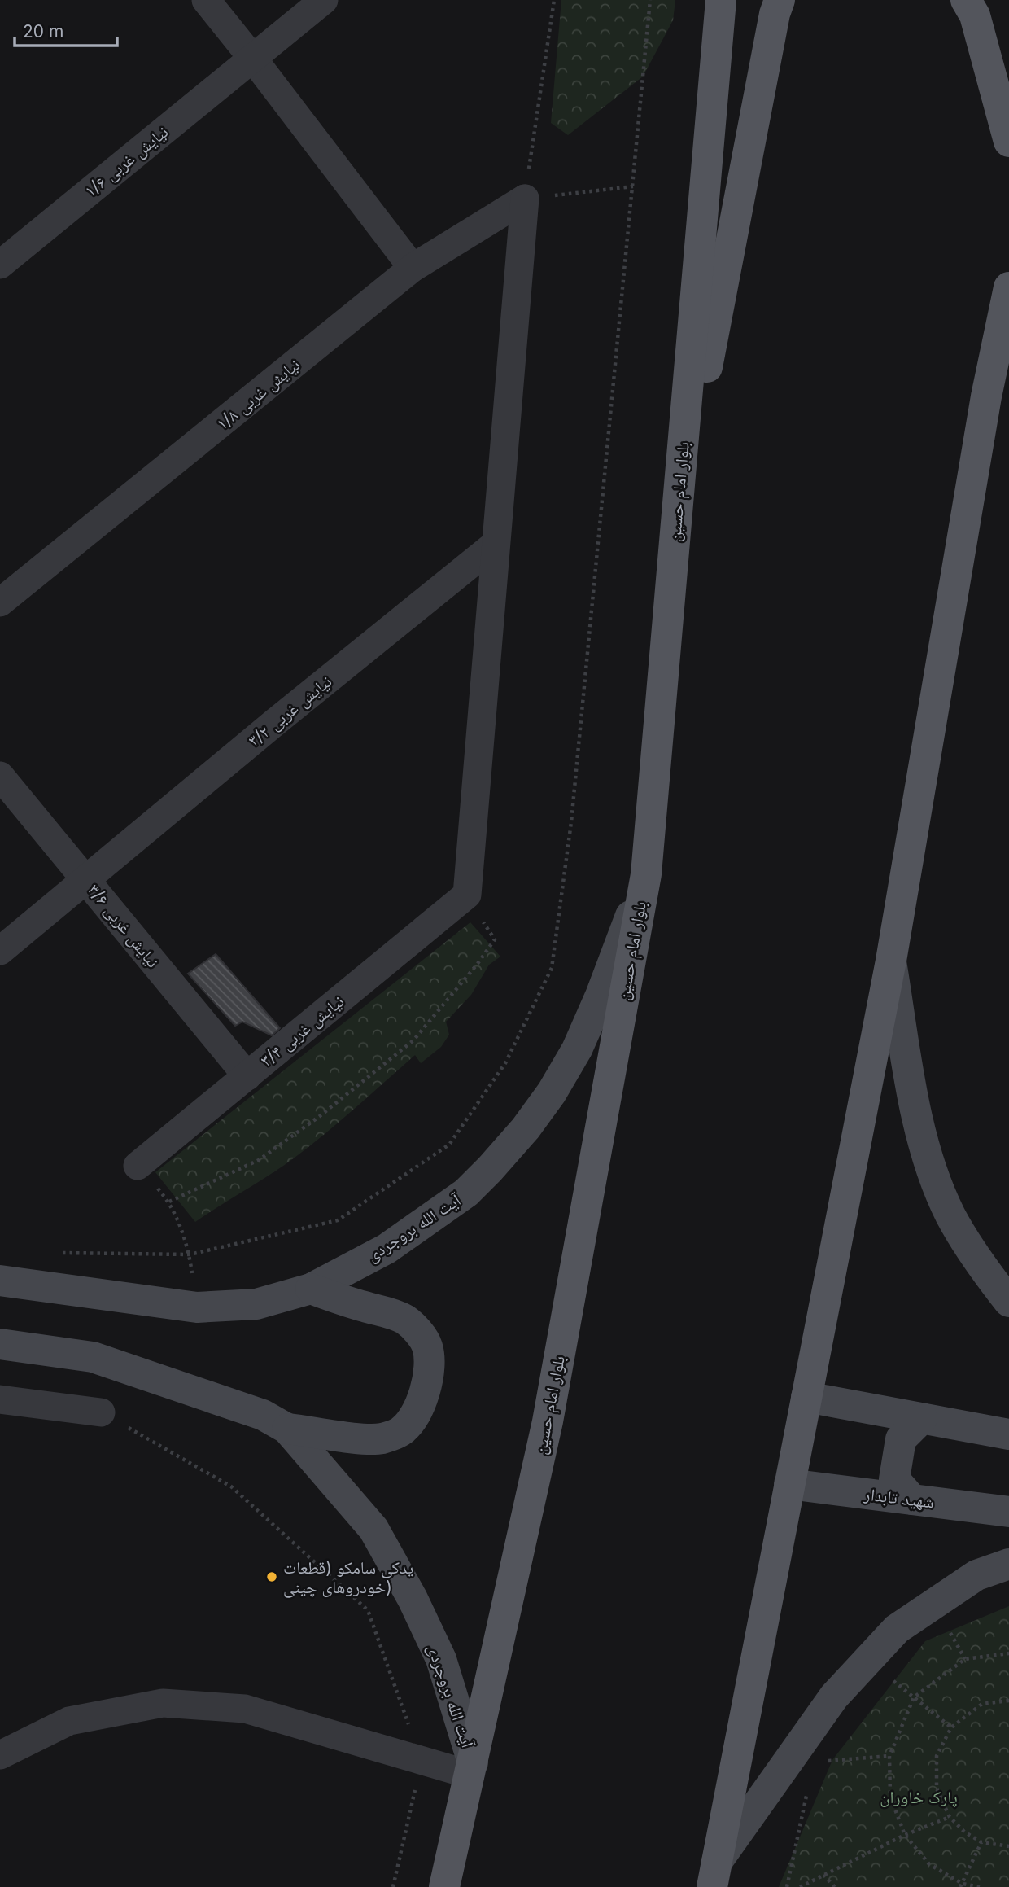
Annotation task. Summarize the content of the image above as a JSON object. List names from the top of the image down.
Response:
{
  "streets": {
    "main road": ["بلوار امام حسین", "آیت الله بروجردی", "شهید تابدار"],
    "street": [
      "نیایش غربی ۱/۶",
      "نیایش غربی ۱/۸",
      "نیایش غربی ۳/۲",
      "نیایش غربی ۳/۶",
      "نیایش غربی ۳/۴"
    ]
  },
  "crossings": [
    ["بلوار امام حسین", "آیت الله بروجردی"],
    ["نیایش غربی ۳/۲", "نیایش غربی ۳/۶"],
    ["نیایش غربی ۳/۶", "نیایش غربی ۳/۴"]
  ],
  "parks": ["پارک خاوران"],
  "places": ["یدکی سامکو (قطعات خودروهای چینی)"],
  "scale_bar": "20 m"
}
